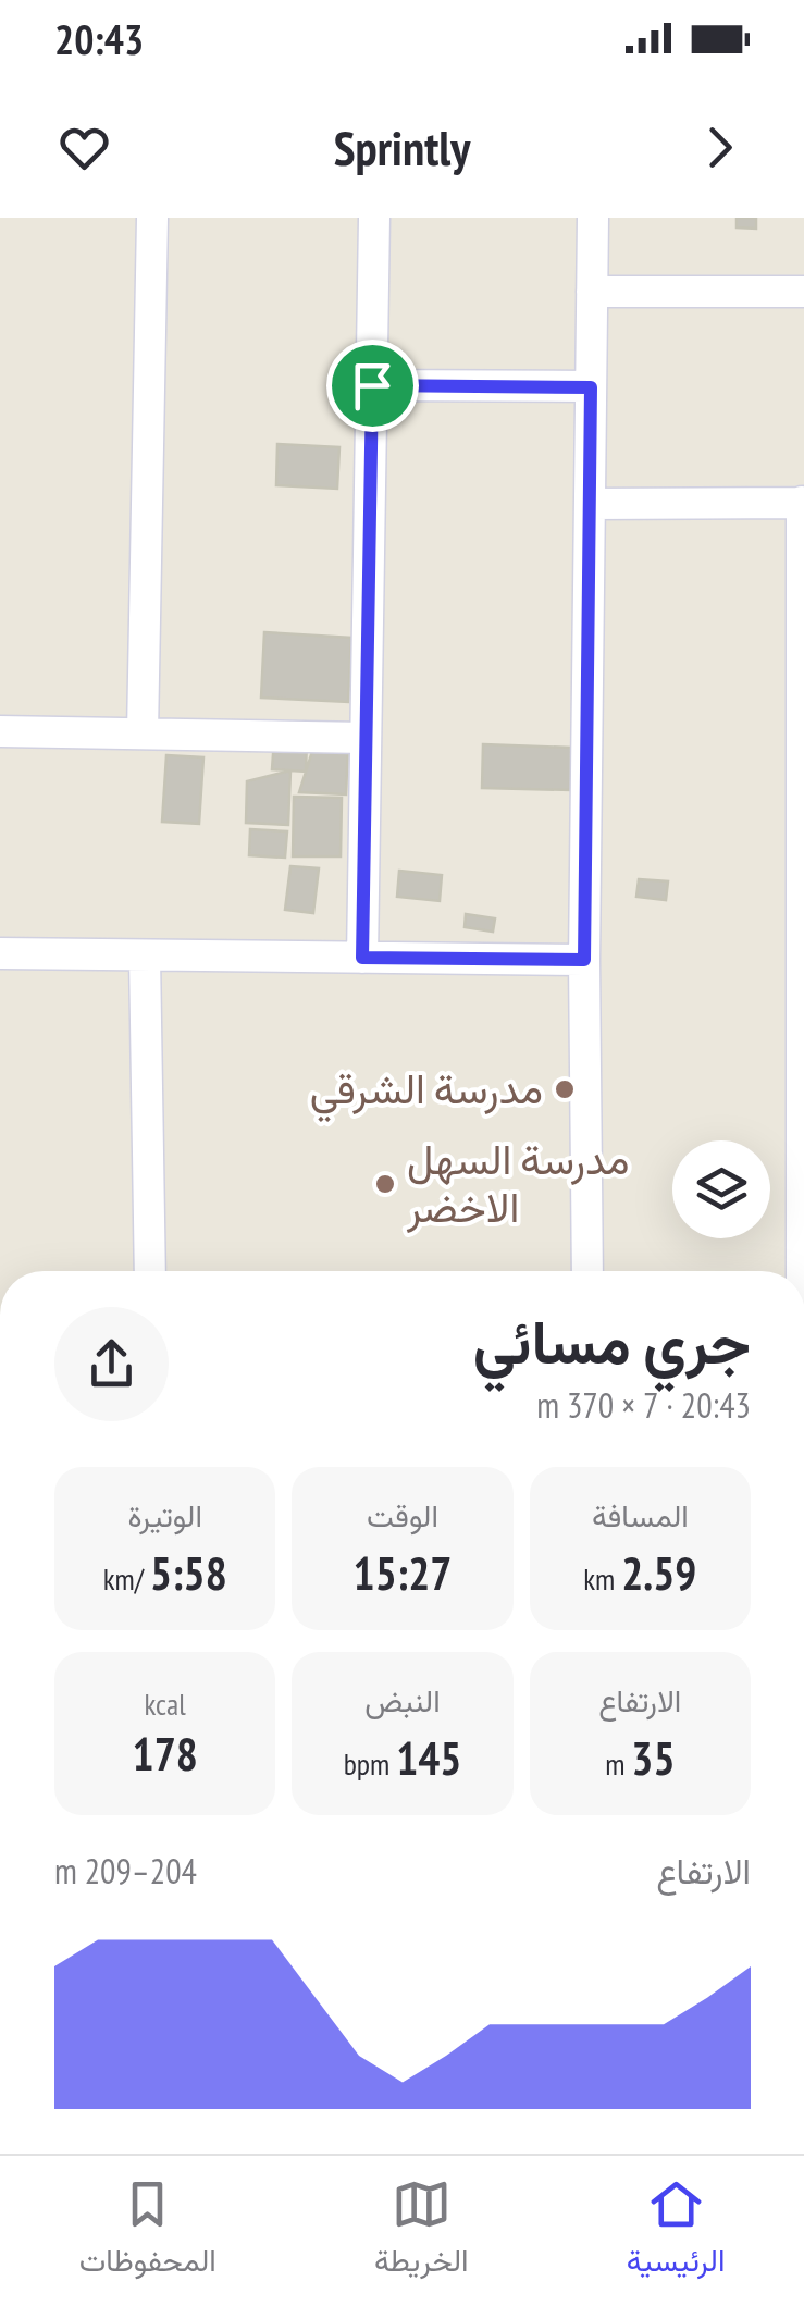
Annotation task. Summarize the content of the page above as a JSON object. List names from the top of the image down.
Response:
{
  "places": ["مدرسة الشرقي", "مدرسة السهل الاخضر"],
  "page": {
    "status": "20:43",
    "header": "Sprintly",
    "heading": ["جري مسائي", "20:43 · 7 × 370 m"],
    "stats": [
      ["المسافة", "2.59 km"],
      ["الوقت", "15:27"],
      ["الوتيرة", "5:58 /km"],
      ["الارتفاع", "35 m"],
      ["النبض", "145 bpm"],
      ["kcal", "178"]
    ],
    "chart": ["الارتفاع", "204–209 m"],
    "tabs": ["الرئيسية", "الخريطة", "المحفوظات"]
  }
}
